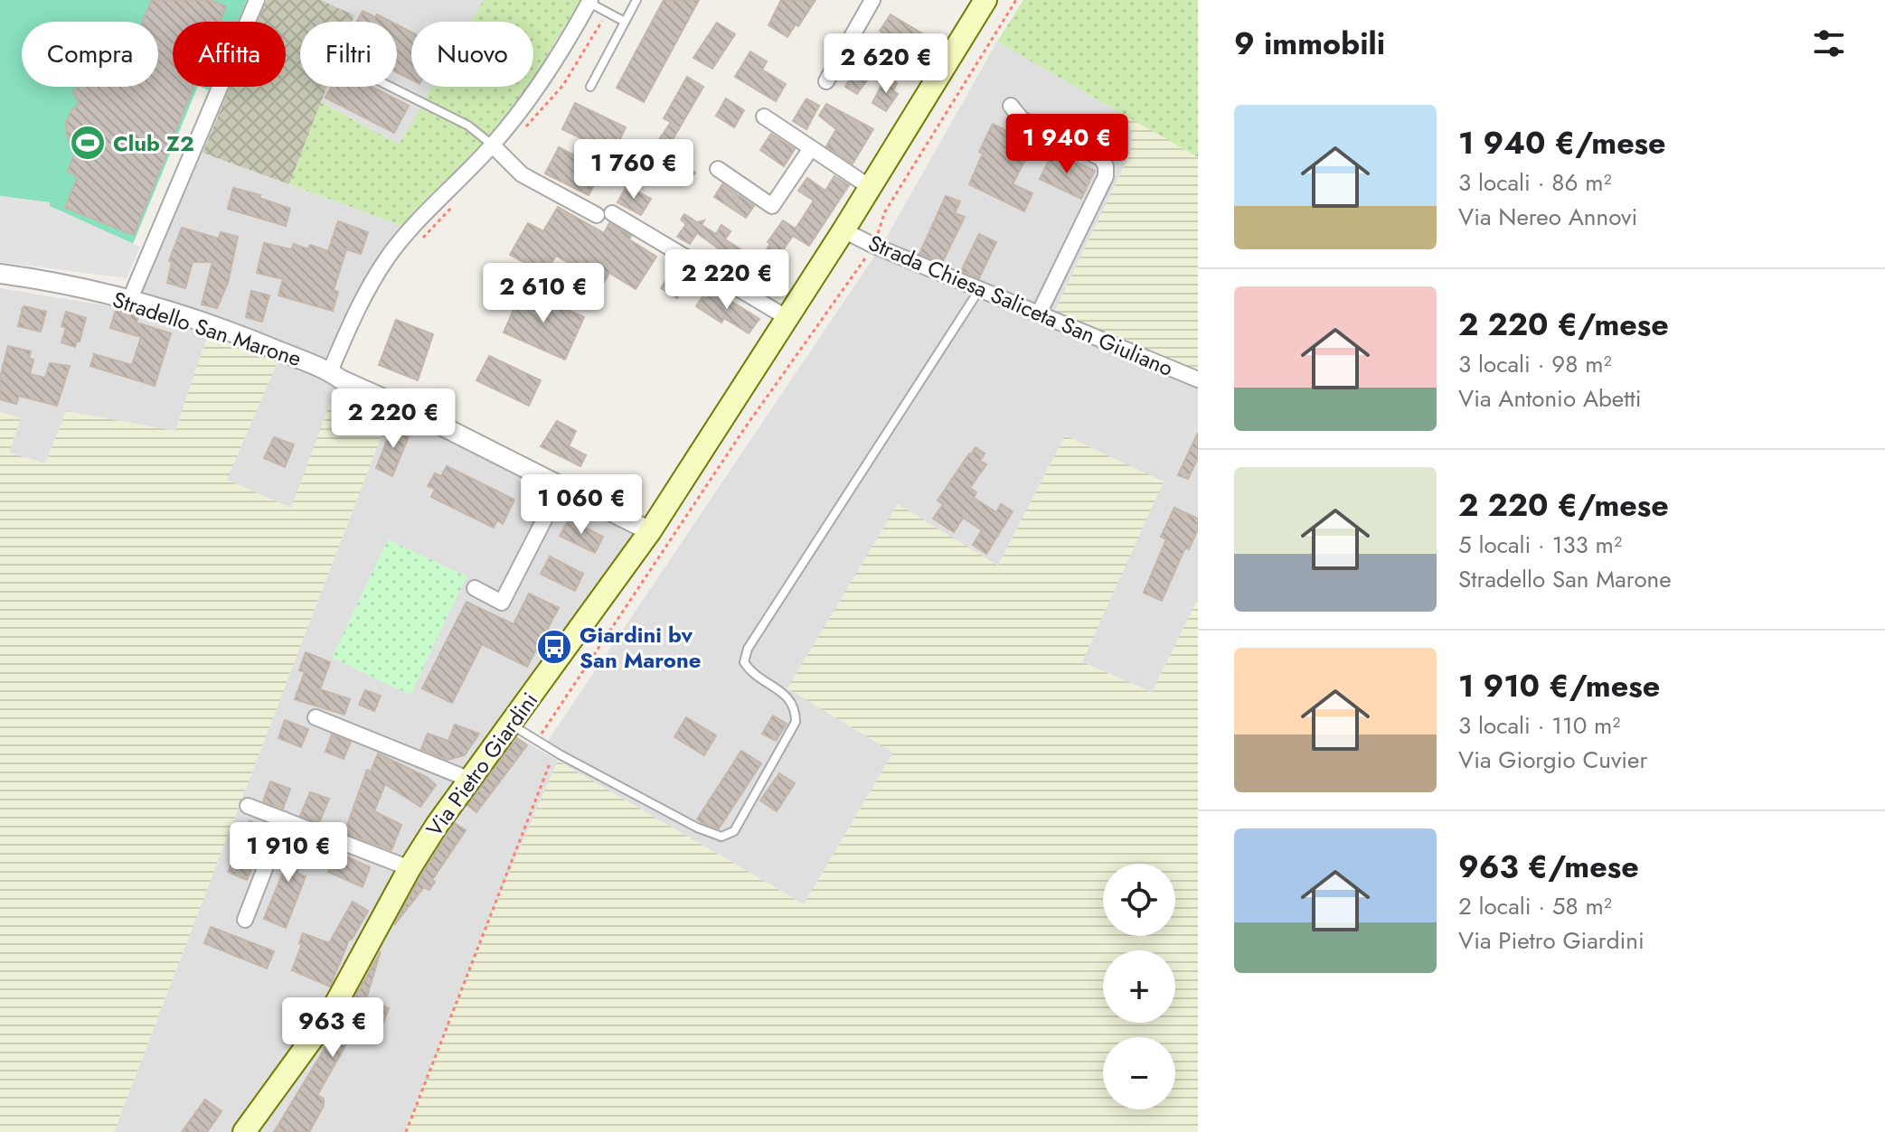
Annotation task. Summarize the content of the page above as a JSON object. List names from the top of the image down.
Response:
{
  "streets": {
    "main road": ["Via Pietro Giardini"],
    "street": ["Strada Chiesa Saliceta San Giuliano", "Stradello San Marone"]
  },
  "crossings": [
    ["Strada Chiesa Saliceta San Giuliano", "Via Pietro Giardini"],
    ["Stradello San Marone", "Via Pietro Giardini"]
  ],
  "places": {
    "sports": ["Club Z2"],
    "bus stop": ["Giardini bv San Marone"]
  },
  "page": {
    "heading": "9 immobili",
    "chip": [
      "Compra",
      "Affitta",
      "Filtri",
      "Nuovo"
    ],
    "price": [
      "2 620 €",
      "1 940 €",
      "1 760 €",
      "2 220 €",
      "2 610 €",
      "2 220 €",
      "1 060 €",
      "1 910 €",
      "963 €"
    ],
    "list": [
      {
        "name": "1 940 €/mese",
        "note": "3 locali · 86 m² · Via Nereo Annovi"
      },
      {
        "name": "2 220 €/mese",
        "note": "3 locali · 98 m² · Via Antonio Abetti"
      },
      {
        "name": "2 220 €/mese",
        "note": "5 locali · 133 m² · Stradello San Marone"
      },
      {
        "name": "1 910 €/mese",
        "note": "3 locali · 110 m² · Via Giorgio Cuvier"
      },
      {
        "name": "963 €/mese",
        "note": "2 locali · 58 m² · Via Pietro Giardini"
      }
    ],
    "map_buttons": ["+", "−"]
  }
}
